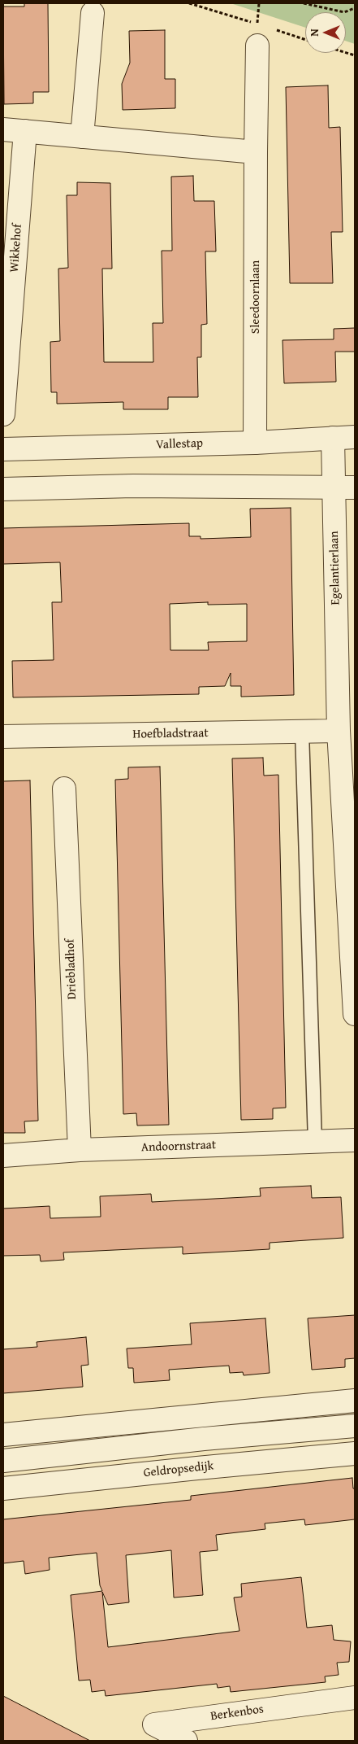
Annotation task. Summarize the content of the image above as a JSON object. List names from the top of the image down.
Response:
{
  "streets": {
    "street": [
      "Wikkehof",
      "Sleedoornlaan",
      "Vallestap",
      "Egelantierlaan",
      "Hoefbladstraat",
      "Driebladhof",
      "Andoornstraat",
      "Geldropsedijk",
      "Berkenbos"
    ]
  },
  "crossings": [
    ["Sleedoornlaan", "Vallestap"],
    ["Vallestap", "Egelantierlaan"],
    ["Egelantierlaan", "Hoefbladstraat"],
    ["Driebladhof", "Andoornstraat"]
  ],
  "north": "left"
}
